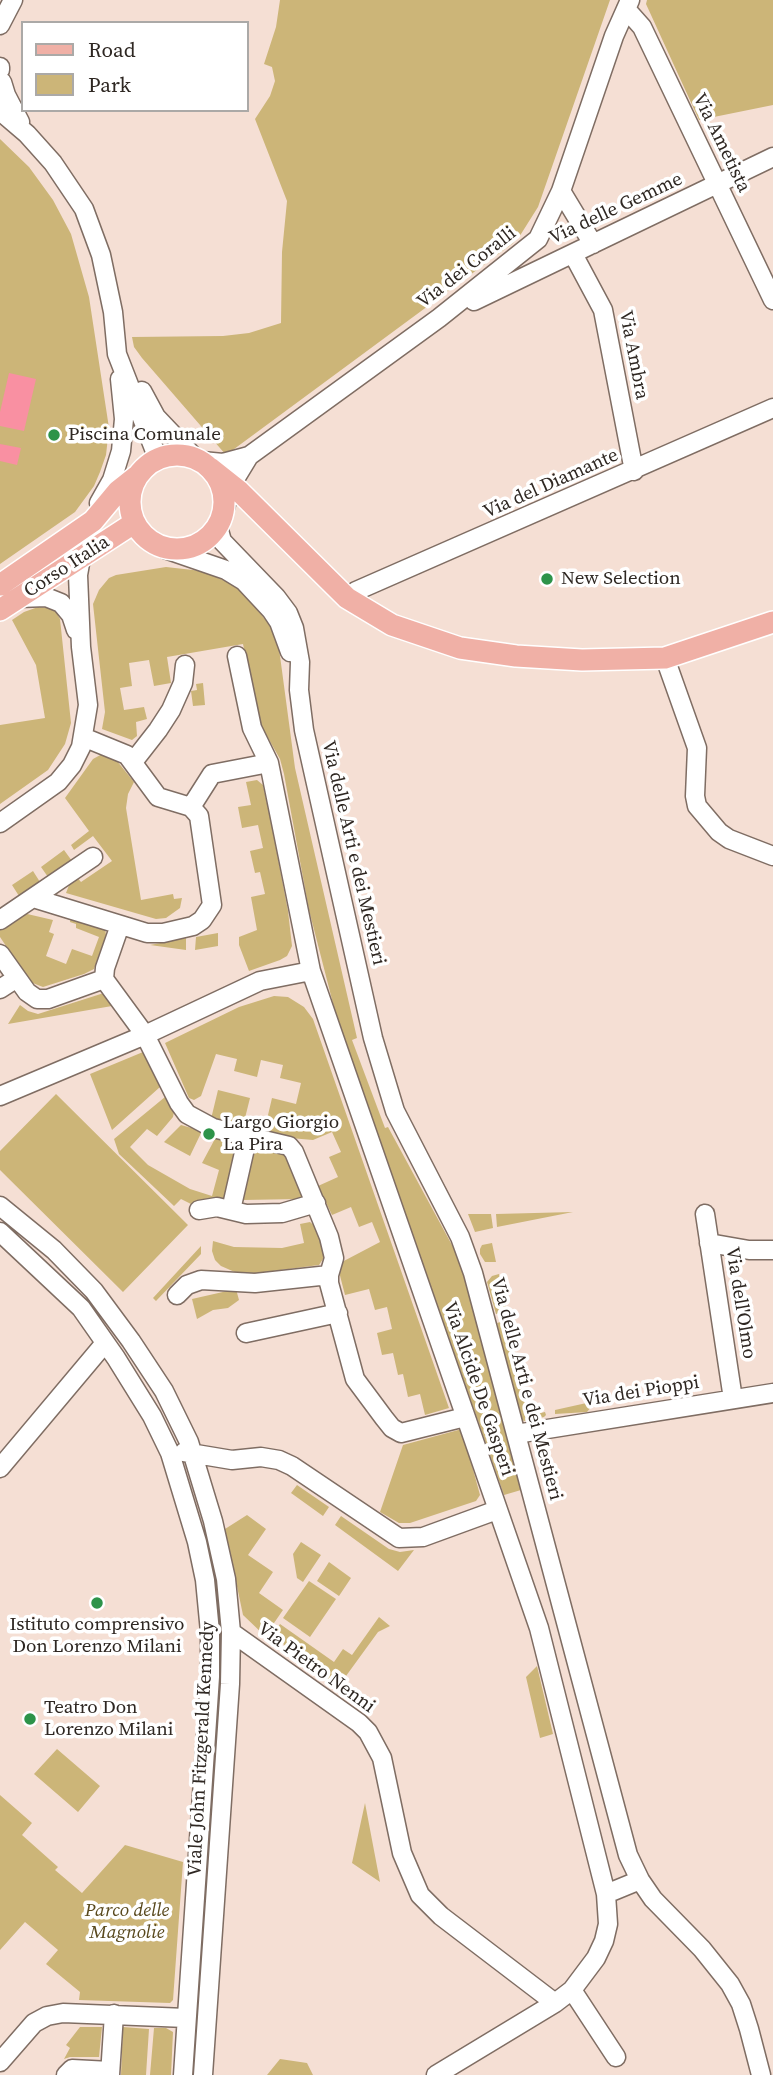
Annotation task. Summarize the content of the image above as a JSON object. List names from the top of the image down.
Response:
{
  "streets": {
    "main road": ["Corso Italia"],
    "street": [
      "Via Ametista",
      "Via delle Gemme",
      "Via dei Coralli",
      "Via Ambra",
      "Via del Diamante",
      "Via delle Arti e dei Mestieri",
      "Via dell'Olmo",
      "Via Alcide De Gasperi",
      "Via dei Pioppi",
      "Via Pietro Nenni",
      "Viale John Fitzgerald Kennedy"
    ]
  },
  "crossings": [
    ["Via Ametista", "Via delle Gemme"],
    ["Via Ametista", "Via dei Coralli"],
    ["Via delle Gemme", "Via dei Coralli"],
    ["Via delle Gemme", "Via Ambra"],
    ["Via Ambra", "Via del Diamante"],
    ["Via delle Arti e dei Mestieri", "Via dei Pioppi"],
    ["Via dell'Olmo", "Via dei Pioppi"],
    ["Via Alcide De Gasperi", "Via Pietro Nenni"],
    ["Via Pietro Nenni", "Viale John Fitzgerald Kennedy"]
  ],
  "parks": ["Parco delle Magnolie"],
  "places": [
    "Piscina Comunale",
    "New Selection",
    "Largo Giorgio La Pira",
    "Istituto comprensivo Don Lorenzo Milani",
    "Teatro Don Lorenzo Milani"
  ],
  "legend": ["Road", "Park"]
}
